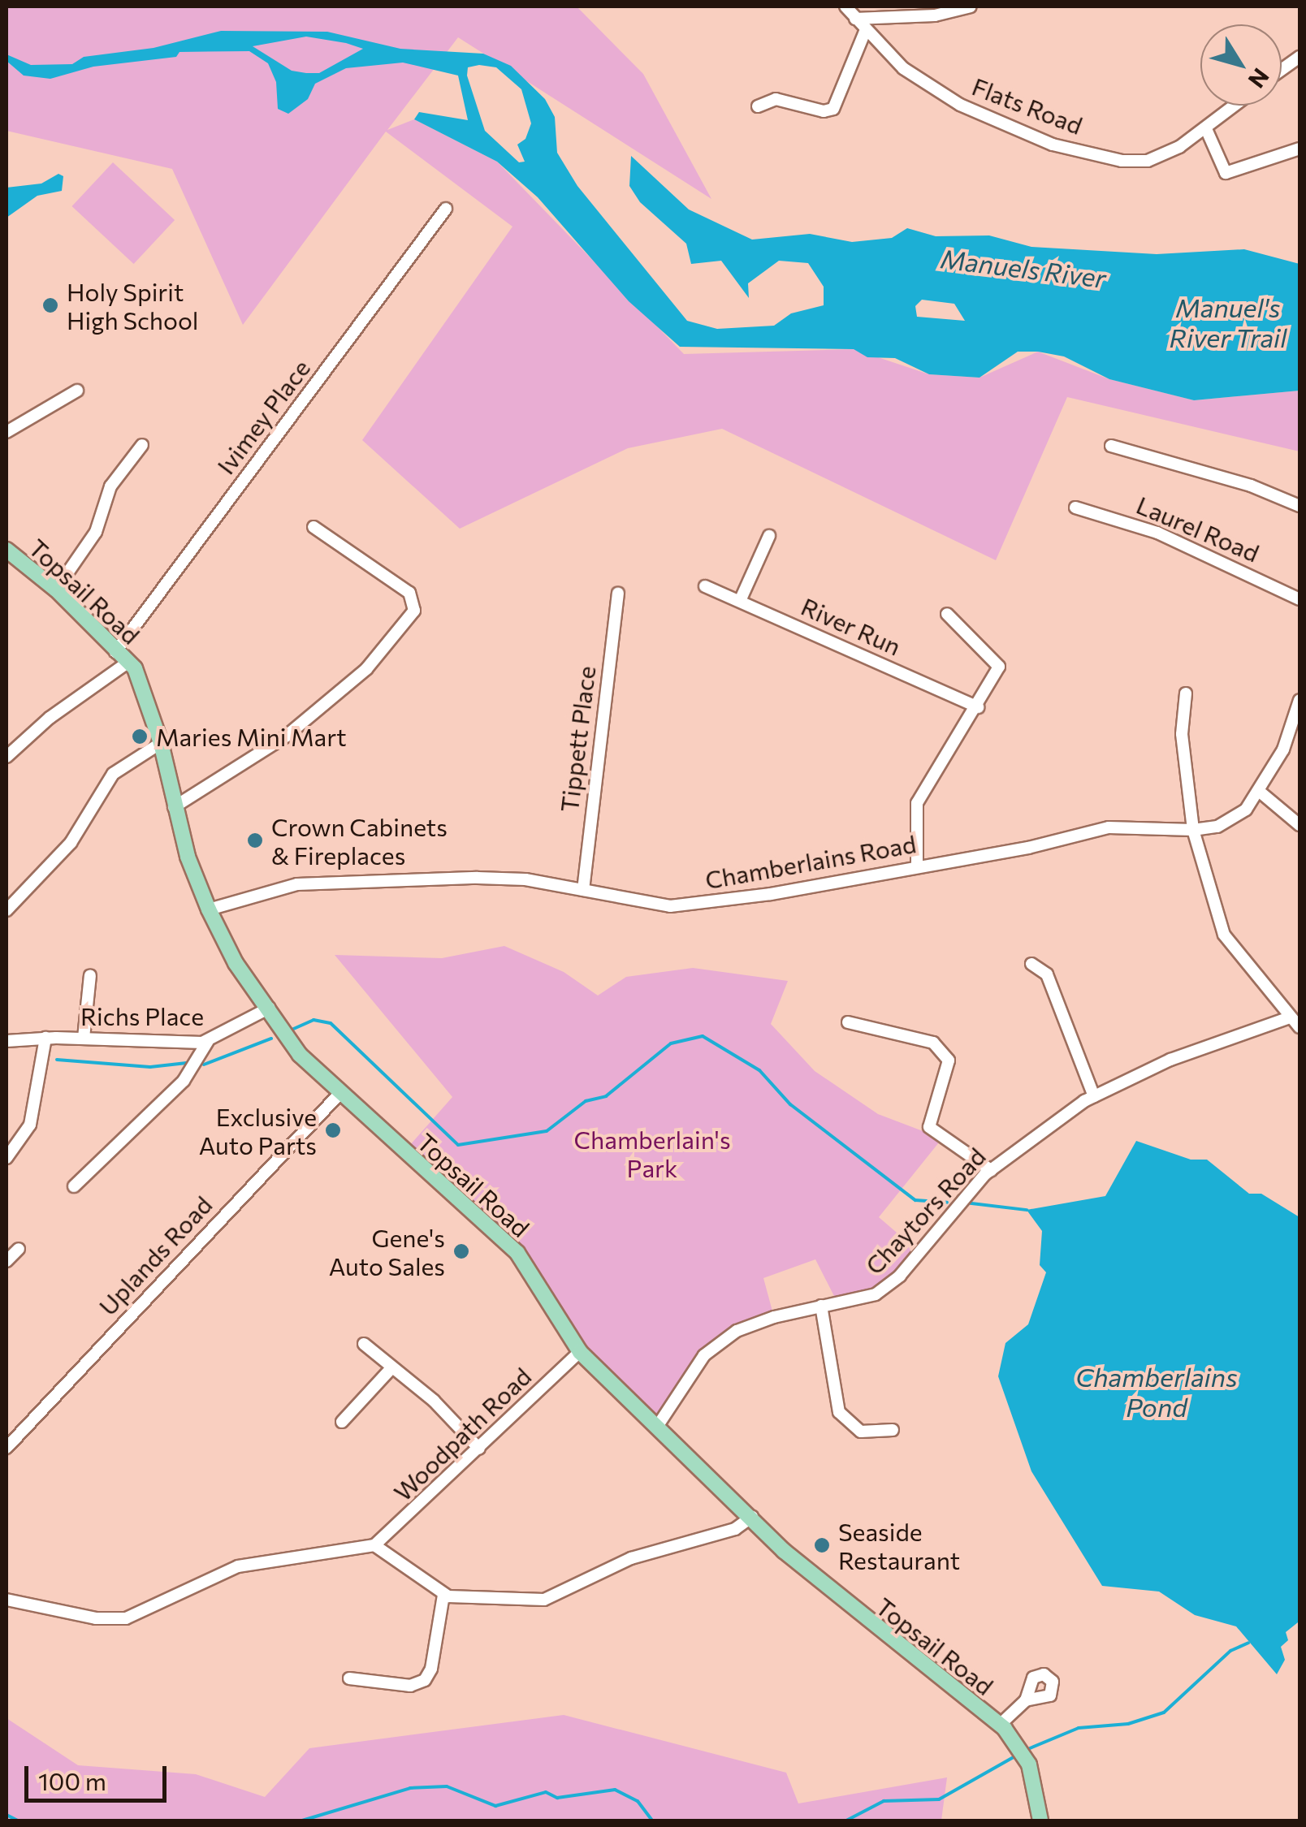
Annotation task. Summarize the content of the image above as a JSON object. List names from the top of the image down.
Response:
{
  "streets": {
    "main road": ["Topsail Road"],
    "street": [
      "Flats Road",
      "Ivimey Place",
      "Laurel Road",
      "River Run",
      "Tippett Place",
      "Chamberlains Road",
      "Richs Place",
      "Chaytors Road",
      "Uplands Road",
      "Woodpath Road"
    ]
  },
  "crossings": [
    ["Ivimey Place", "Topsail Road"],
    ["Topsail Road", "Chamberlains Road"],
    ["Topsail Road", "Richs Place"],
    ["Topsail Road", "Chaytors Road"],
    ["Topsail Road", "Uplands Road"],
    ["Topsail Road", "Woodpath Road"],
    ["Tippett Place", "Chamberlains Road"]
  ],
  "water": ["Manuels River", "Manuel's River Trail", "Chamberlains Pond"],
  "parks": ["Chamberlain's Park"],
  "places": [
    "Holy Spirit High School",
    "Maries Mini Mart",
    "Crown Cabinets & Fireplaces",
    "Exclusive Auto Parts",
    "Gene's Auto Sales",
    "Seaside Restaurant"
  ],
  "scale_bar": "100 m",
  "north": "bottom right"
}
